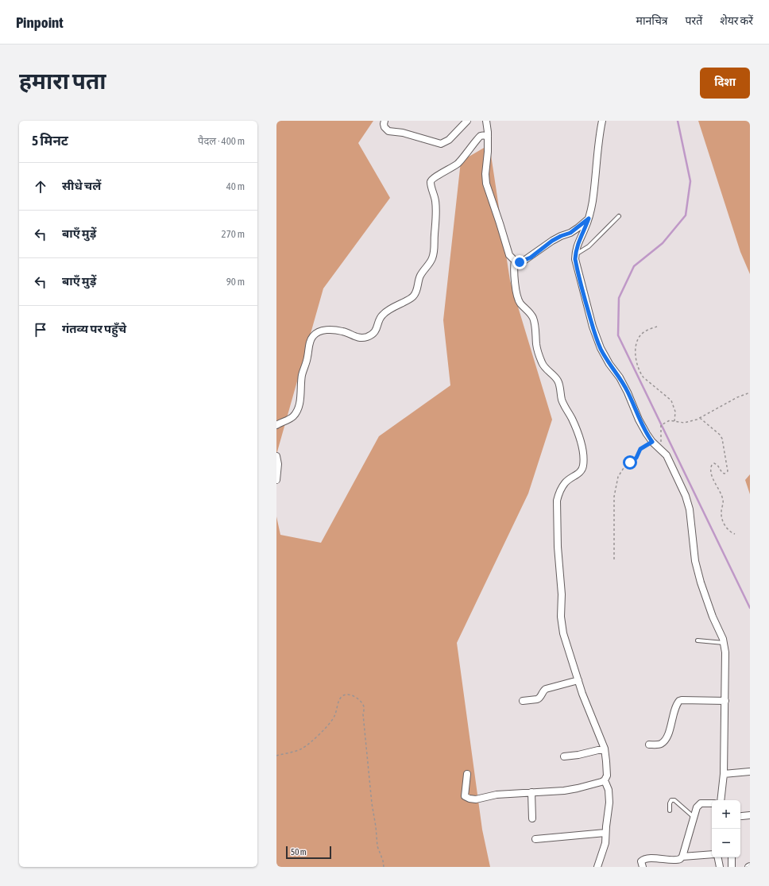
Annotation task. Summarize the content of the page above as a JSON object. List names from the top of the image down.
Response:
{
  "scale_bar": "50 m",
  "page": {
    "header": "Pinpoint",
    "nav": ["मानचित्र", "परतें", "शेयर करें"],
    "buttons": "दिशा",
    "title": "हमारा पता",
    "heading": ["5 मिनट", "पैदल · 400 m"],
    "list": [
      ["सीधे चलें", "40 m"],
      ["बाएँ मुड़ें", "270 m"],
      ["बाएँ मुड़ें", "90 m"],
      "गंतव्य पर पहुँचे"
    ],
    "map_buttons": ["+", "−"],
    "scale": "50 m"
  }
}
